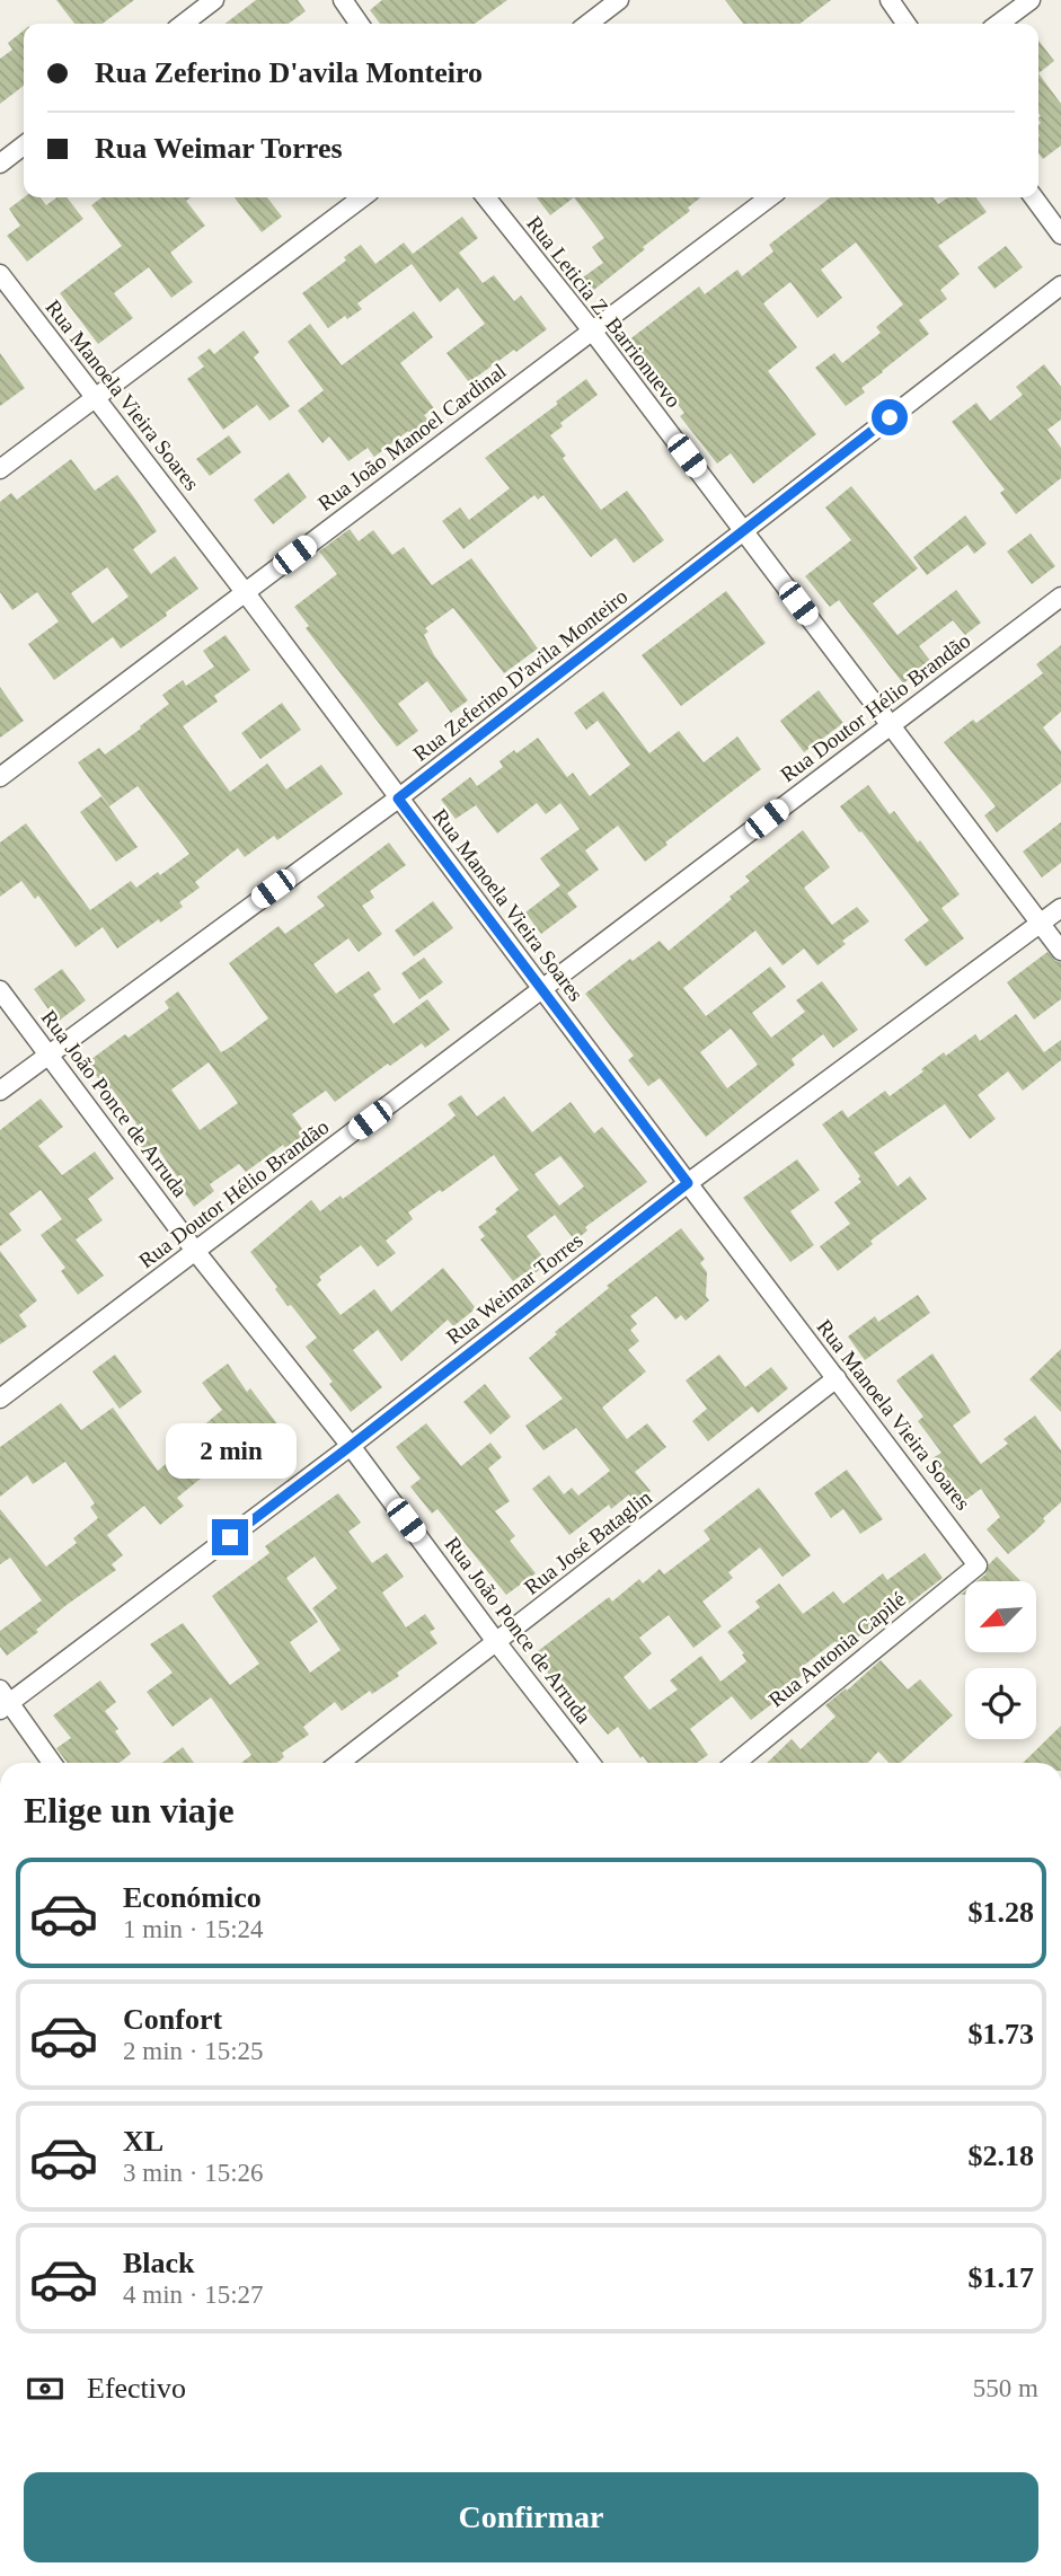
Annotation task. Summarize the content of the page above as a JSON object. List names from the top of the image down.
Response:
{
  "streets": {
    "street": [
      "Rua Leticia Z. Barrionuevo",
      "Rua Manoela Vieira Soares",
      "Rua João Manoel Cardinal",
      "Rua Zeferino D'avila Monteiro",
      "Rua Doutor Hélio Brandão",
      "Rua João Ponce de Arruda",
      "Rua Weimar Torres",
      "Rua José Bataglin",
      "Rua Antonia Capilé"
    ]
  },
  "crossings": [
    ["Rua Leticia Z. Barrionuevo", "Rua João Manoel Cardinal"],
    ["Rua Leticia Z. Barrionuevo", "Rua Zeferino D'avila Monteiro"],
    ["Rua Leticia Z. Barrionuevo", "Rua Doutor Hélio Brandão"],
    ["Rua Leticia Z. Barrionuevo", "Rua Weimar Torres"],
    ["Rua Manoela Vieira Soares", "Rua João Manoel Cardinal"],
    ["Rua Manoela Vieira Soares", "Rua Zeferino D'avila Monteiro"],
    ["Rua Manoela Vieira Soares", "Rua Doutor Hélio Brandão"],
    ["Rua Manoela Vieira Soares", "Rua Weimar Torres"],
    ["Rua Manoela Vieira Soares", "Rua José Bataglin"],
    ["Rua Manoela Vieira Soares", "Rua Antonia Capilé"],
    ["Rua Zeferino D'avila Monteiro", "Rua João Ponce de Arruda"],
    ["Rua Doutor Hélio Brandão", "Rua João Ponce de Arruda"],
    ["Rua João Ponce de Arruda", "Rua Weimar Torres"],
    ["Rua João Ponce de Arruda", "Rua José Bataglin"]
  ],
  "north": "bottom left",
  "page": {
    "banner": ["Rua Zeferino D'avila Monteiro", "Rua Weimar Torres"],
    "bubble": "2 min",
    "heading": "Elige un viaje",
    "list": [
      {
        "name": "Económico",
        "note": "1 min · 15:24",
        "value": "$1.28"
      },
      {
        "name": "Confort",
        "note": "2 min · 15:25",
        "value": "$1.73"
      },
      {
        "name": "XL",
        "note": "3 min · 15:26",
        "value": "$2.18"
      },
      {
        "name": "Black",
        "note": "4 min · 15:27",
        "value": "$1.17"
      }
    ],
    "pay": ["Efectivo", "550 m"],
    "buttons": "Confirmar"
  }
}
